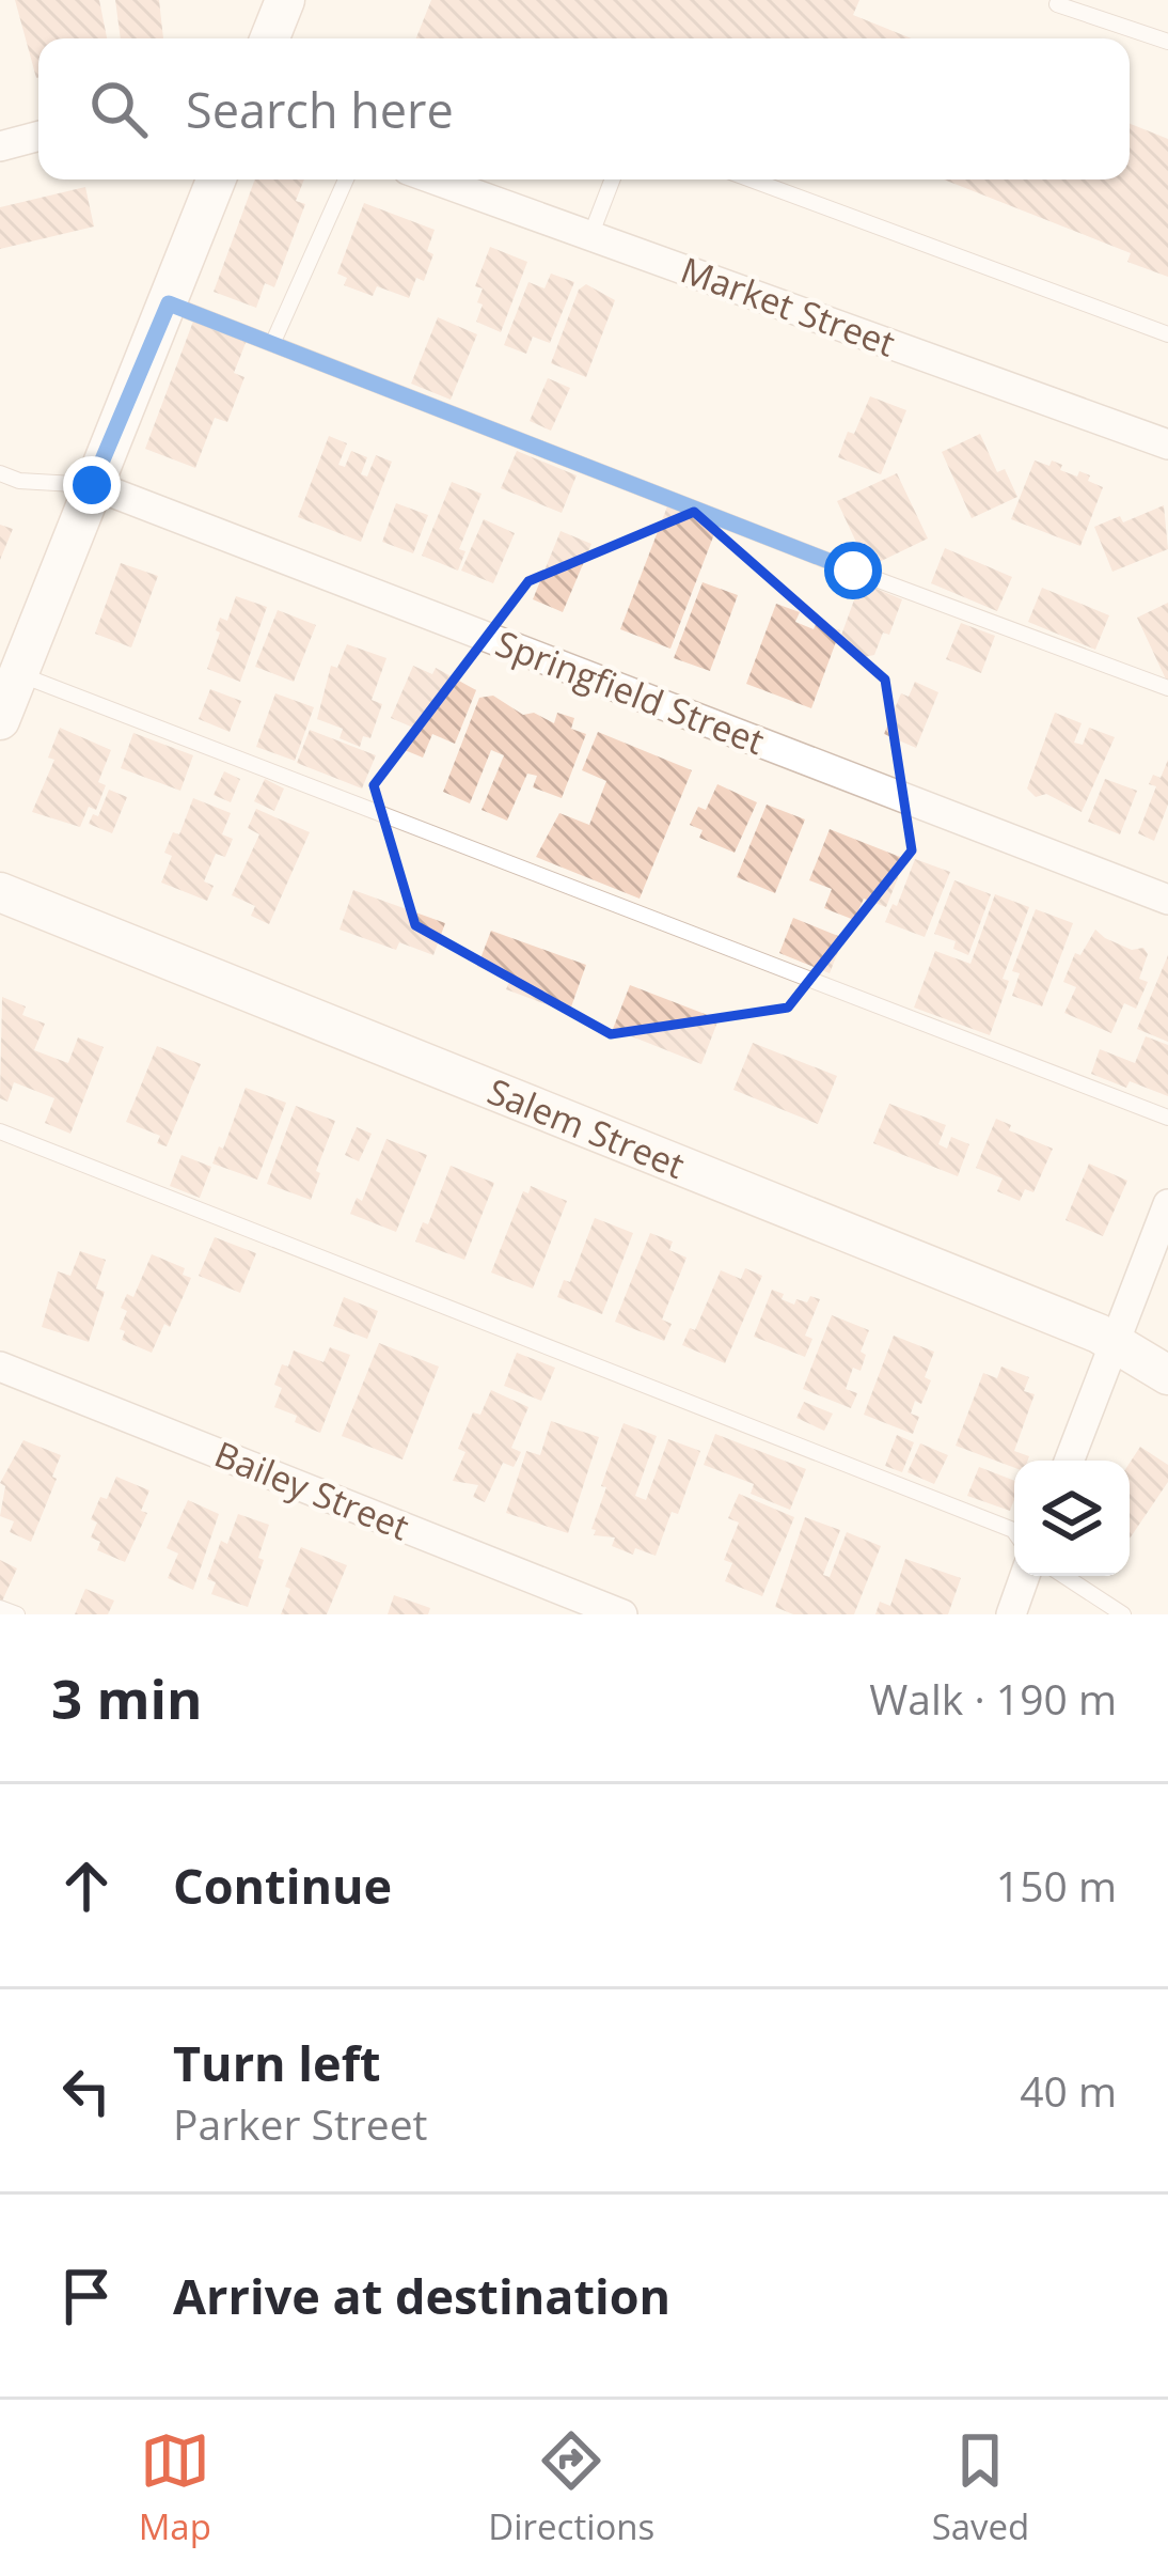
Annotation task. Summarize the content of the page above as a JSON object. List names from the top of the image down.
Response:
{
  "streets": {
    "main road": ["Salem Street"],
    "street": ["Market Street", "Springfield Street", "Bailey Street"]
  },
  "page": {
    "search": "Search here",
    "heading": ["3 min", "Walk · 190 m"],
    "list": [
      ["Continue", "150 m"],
      ["Turn left", "Parker Street", "40 m"],
      "Arrive at destination"
    ],
    "nav": ["Map", "Directions", "Saved"]
  }
}
